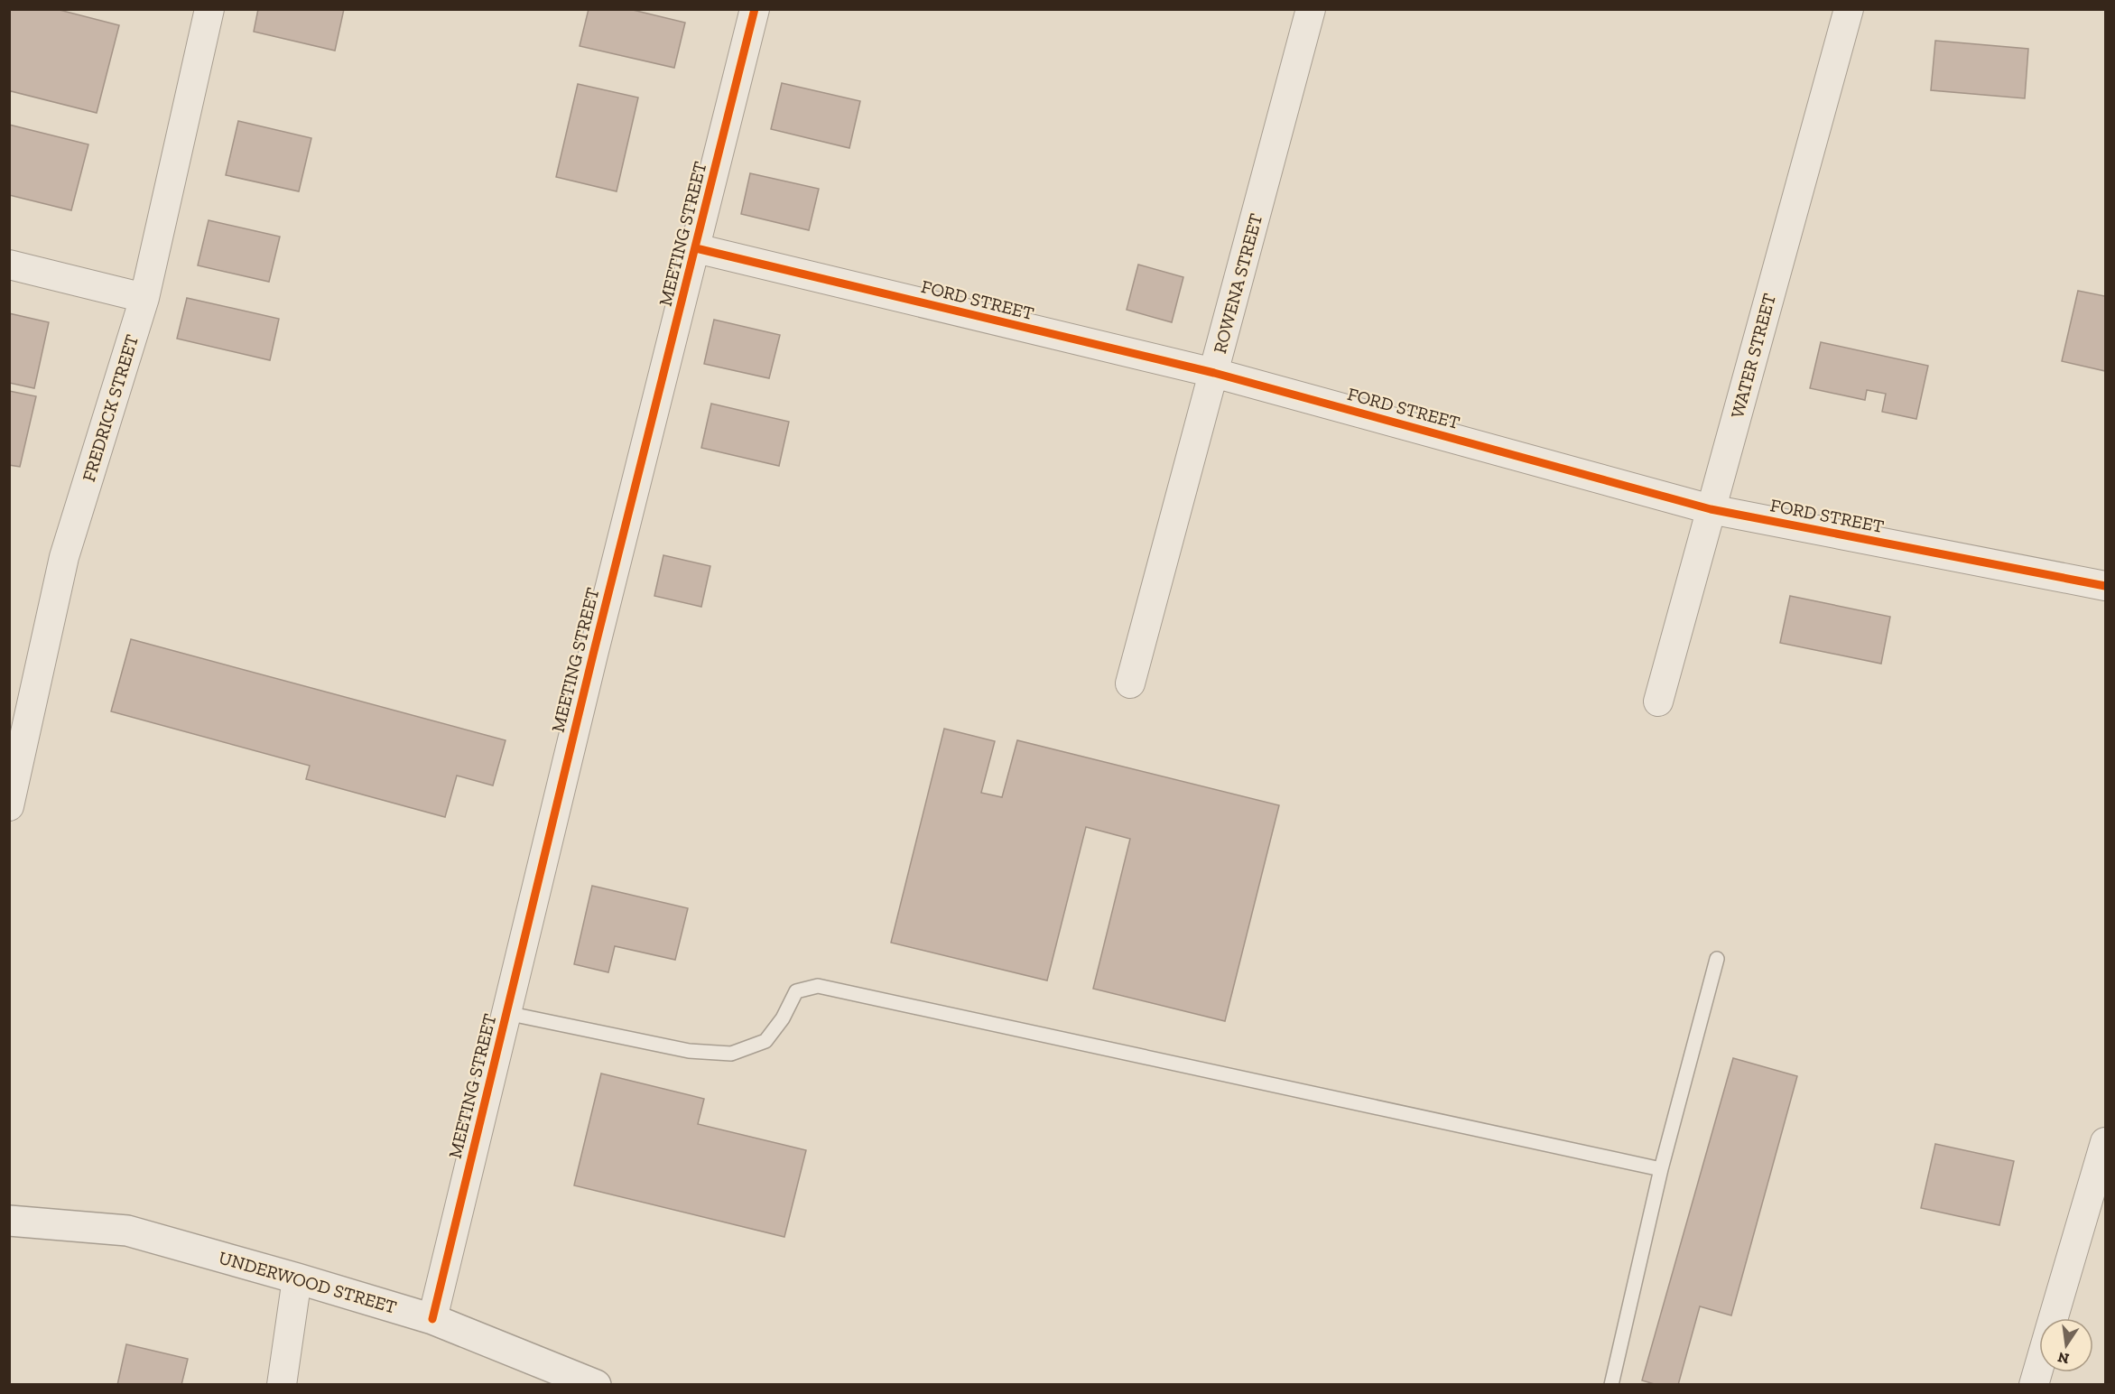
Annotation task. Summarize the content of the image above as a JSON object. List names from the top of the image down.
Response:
{
  "streets": {
    "street": [
      "MEETING STREET",
      "ROWENA STREET",
      "FORD STREET",
      "WATER STREET",
      "FREDRICK STREET",
      "UNDERWOOD STREET"
    ]
  },
  "crossings": [
    ["MEETING STREET", "FORD STREET"],
    ["MEETING STREET", "UNDERWOOD STREET"],
    ["ROWENA STREET", "FORD STREET"],
    ["FORD STREET", "WATER STREET"]
  ],
  "north": "bottom"
}
